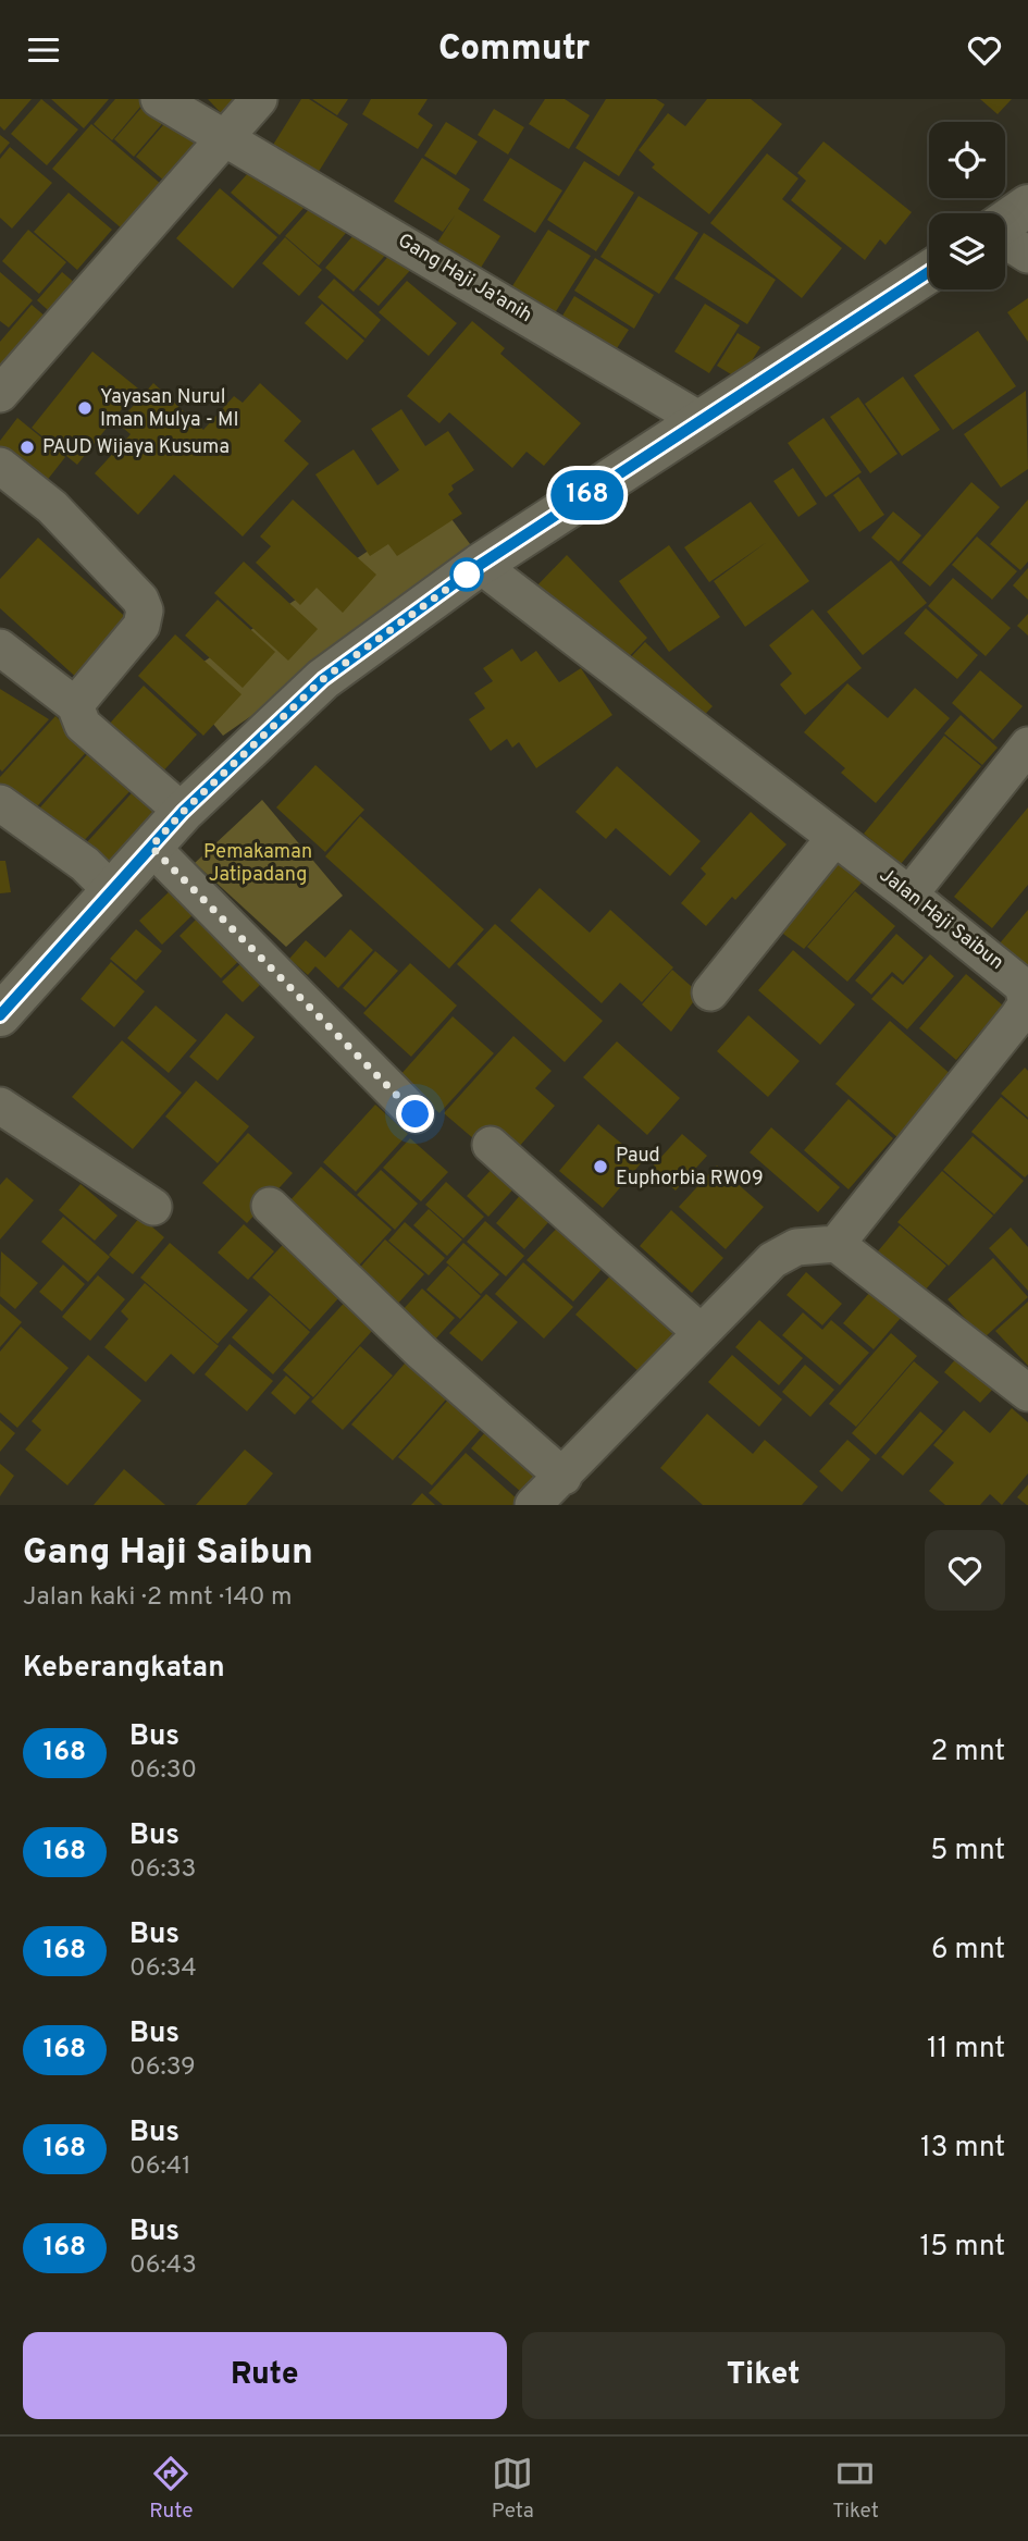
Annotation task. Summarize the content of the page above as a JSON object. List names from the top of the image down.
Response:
{
  "streets": {
    "street": ["Gang Haji Ja'anih", "Jalan Haji Saibun"]
  },
  "parks": ["Pemakaman Jatipadang"],
  "places": ["Yayasan Nurul Iman Mulya - MI", "PAUD Wijaya Kusuma", "Paud Euphorbia RW09"],
  "lines": ["bus line 168"],
  "page": {
    "header": "Commutr",
    "on_map": "168",
    "heading": [
      ["Gang Haji Saibun", "Jalan kaki · 2 mnt · 140 m"],
      "Keberangkatan"
    ],
    "list": [
      {
        "mark": "168",
        "name": "Bus",
        "note": "06:30",
        "value": "2 mnt"
      },
      {
        "mark": "168",
        "name": "Bus",
        "note": "06:33",
        "value": "5 mnt"
      },
      {
        "mark": "168",
        "name": "Bus",
        "note": "06:34",
        "value": "6 mnt"
      },
      {
        "mark": "168",
        "name": "Bus",
        "note": "06:39",
        "value": "11 mnt"
      },
      {
        "mark": "168",
        "name": "Bus",
        "note": "06:41",
        "value": "13 mnt"
      },
      {
        "mark": "168",
        "name": "Bus",
        "note": "06:43",
        "value": "15 mnt"
      }
    ],
    "buttons": ["Rute", "Tiket"],
    "tabs": ["Rute", "Peta", "Tiket"]
  }
}
